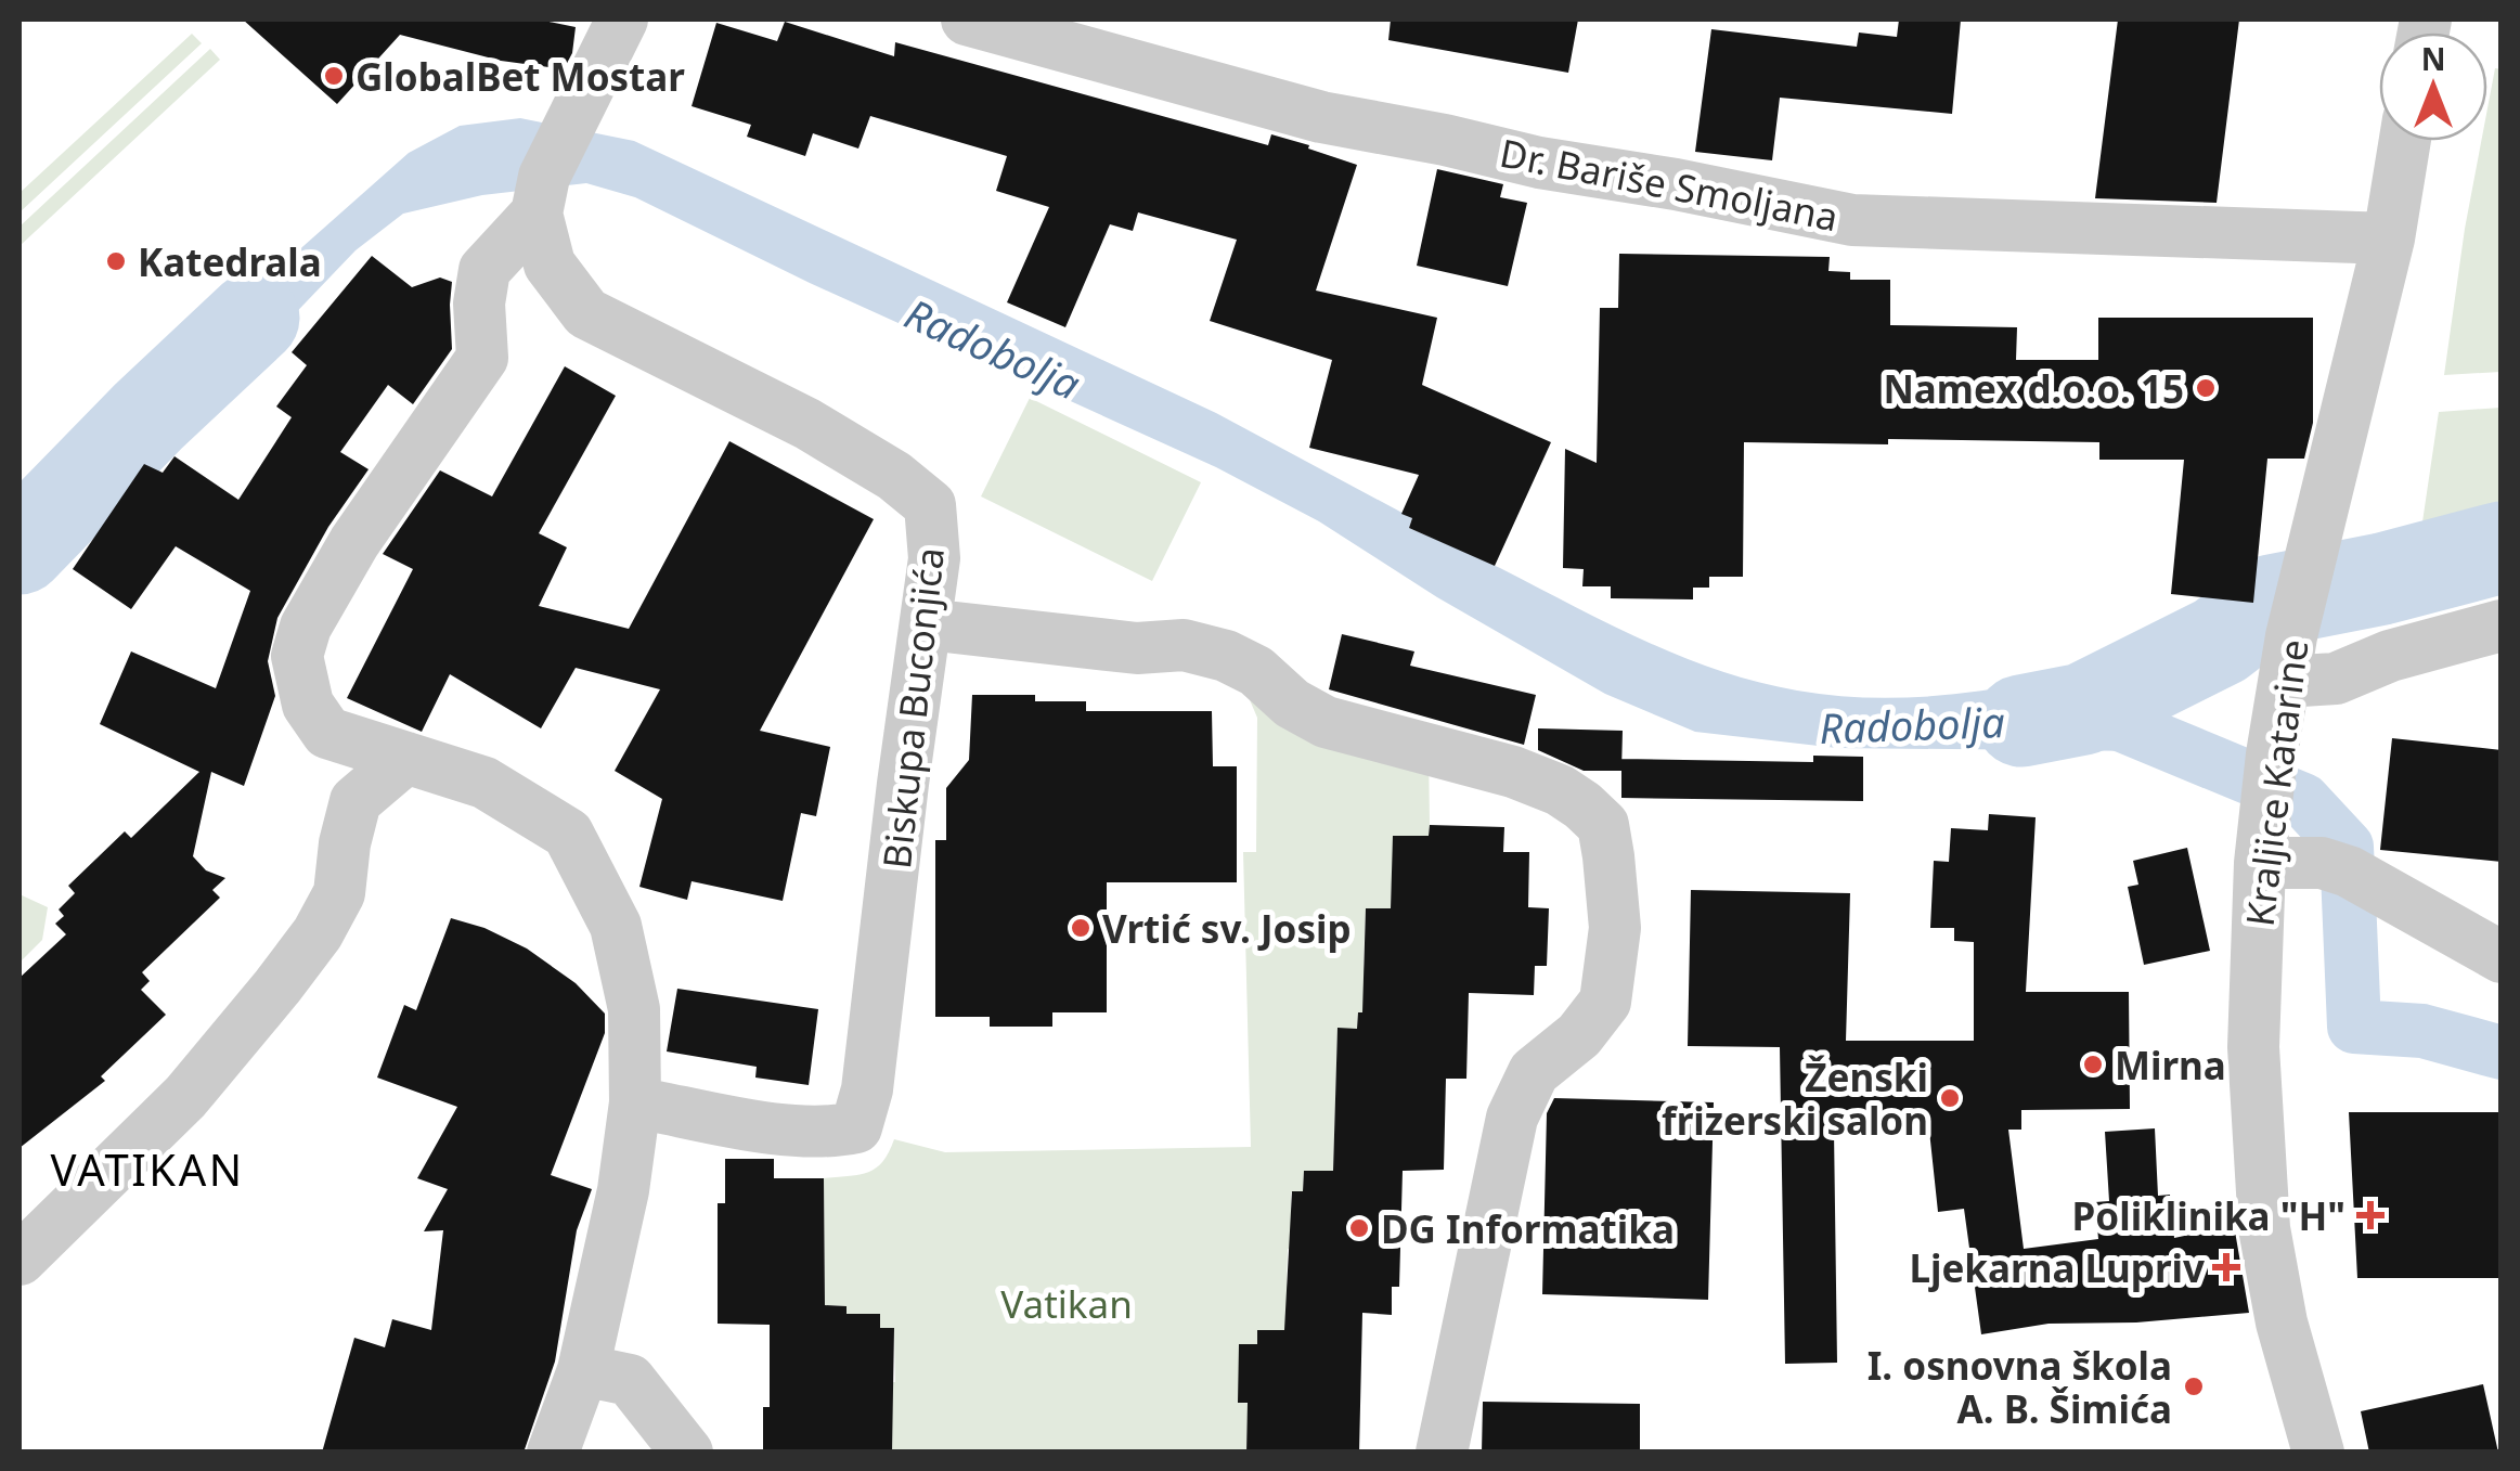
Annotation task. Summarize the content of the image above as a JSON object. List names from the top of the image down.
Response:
{
  "streets": {
    "street": ["Dr. Bariše Smoljana", "Biskupa Buconjića", "Kraljice Katarine"]
  },
  "crossings": [
    ["Dr. Bariše Smoljana", "Kraljice Katarine"]
  ],
  "districts": ["VATIKAN"],
  "water": ["Radobolja"],
  "parks": ["Vatikan"],
  "places": {
    "other": [
      "GlobalBet Mostar",
      "Katedrala",
      "Namex d.o.o. 15",
      "Vrtić sv. Josip",
      "Mirna",
      "Ženski frizerski salon",
      "DG Informatika",
      "I. osnovna škola A. B. Šimića"
    ],
    "health": ["Poliklinika \"H\"", "Ljekarna Lupriv"]
  },
  "north": "top"
}
